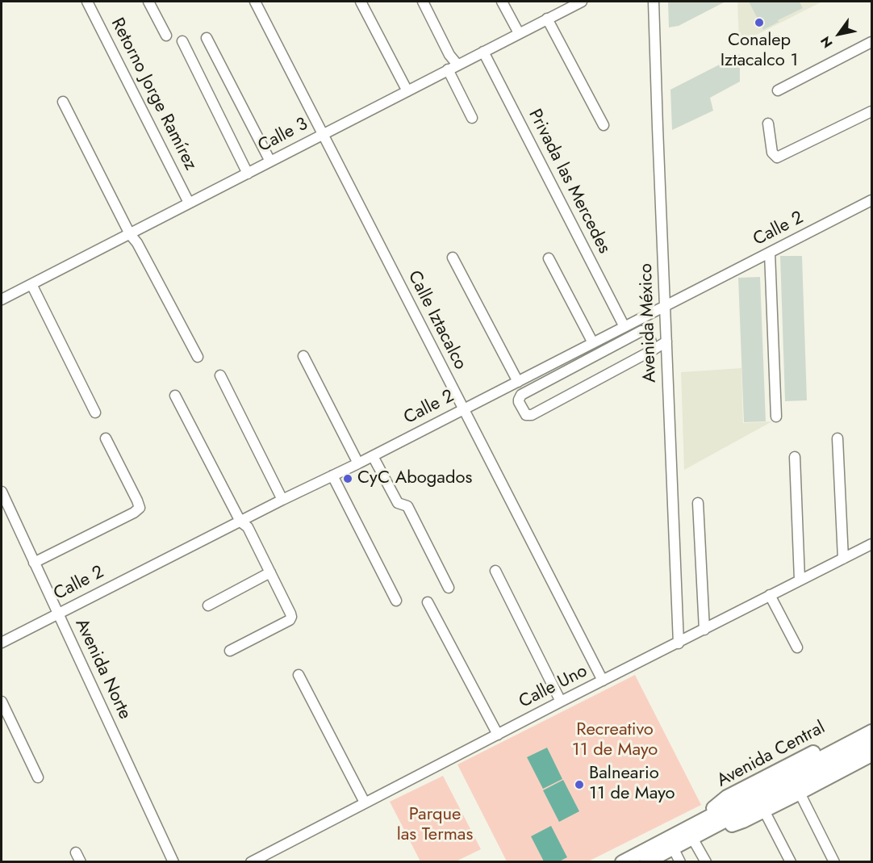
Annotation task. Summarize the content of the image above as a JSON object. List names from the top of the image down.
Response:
{
  "streets": {
    "main road": ["Avenida Central"],
    "street": [
      "Retorno Jorge Ramírez",
      "Calle 3",
      "Privada las Mercedes",
      "Calle 2",
      "Calle Iztacalco",
      "Avenida México",
      "Avenida Norte",
      "Calle Uno"
    ]
  },
  "crossings": [
    ["Retorno Jorge Ramírez", "Calle 3"],
    ["Calle 3", "Privada las Mercedes"],
    ["Calle 3", "Calle Iztacalco"],
    ["Privada las Mercedes", "Calle 2"],
    ["Calle 2", "Calle Iztacalco"],
    ["Calle 2", "Avenida México"],
    ["Calle 2", "Avenida Norte"],
    ["Calle Iztacalco", "Calle Uno"],
    ["Avenida México", "Calle Uno"]
  ],
  "parks": ["Recreativo 11 de Mayo", "Parque las Termas"],
  "places": ["Conalep Iztacalco 1", "CyC Abogados", "Balneario 11 de Mayo"],
  "north": "bottom left"
}
